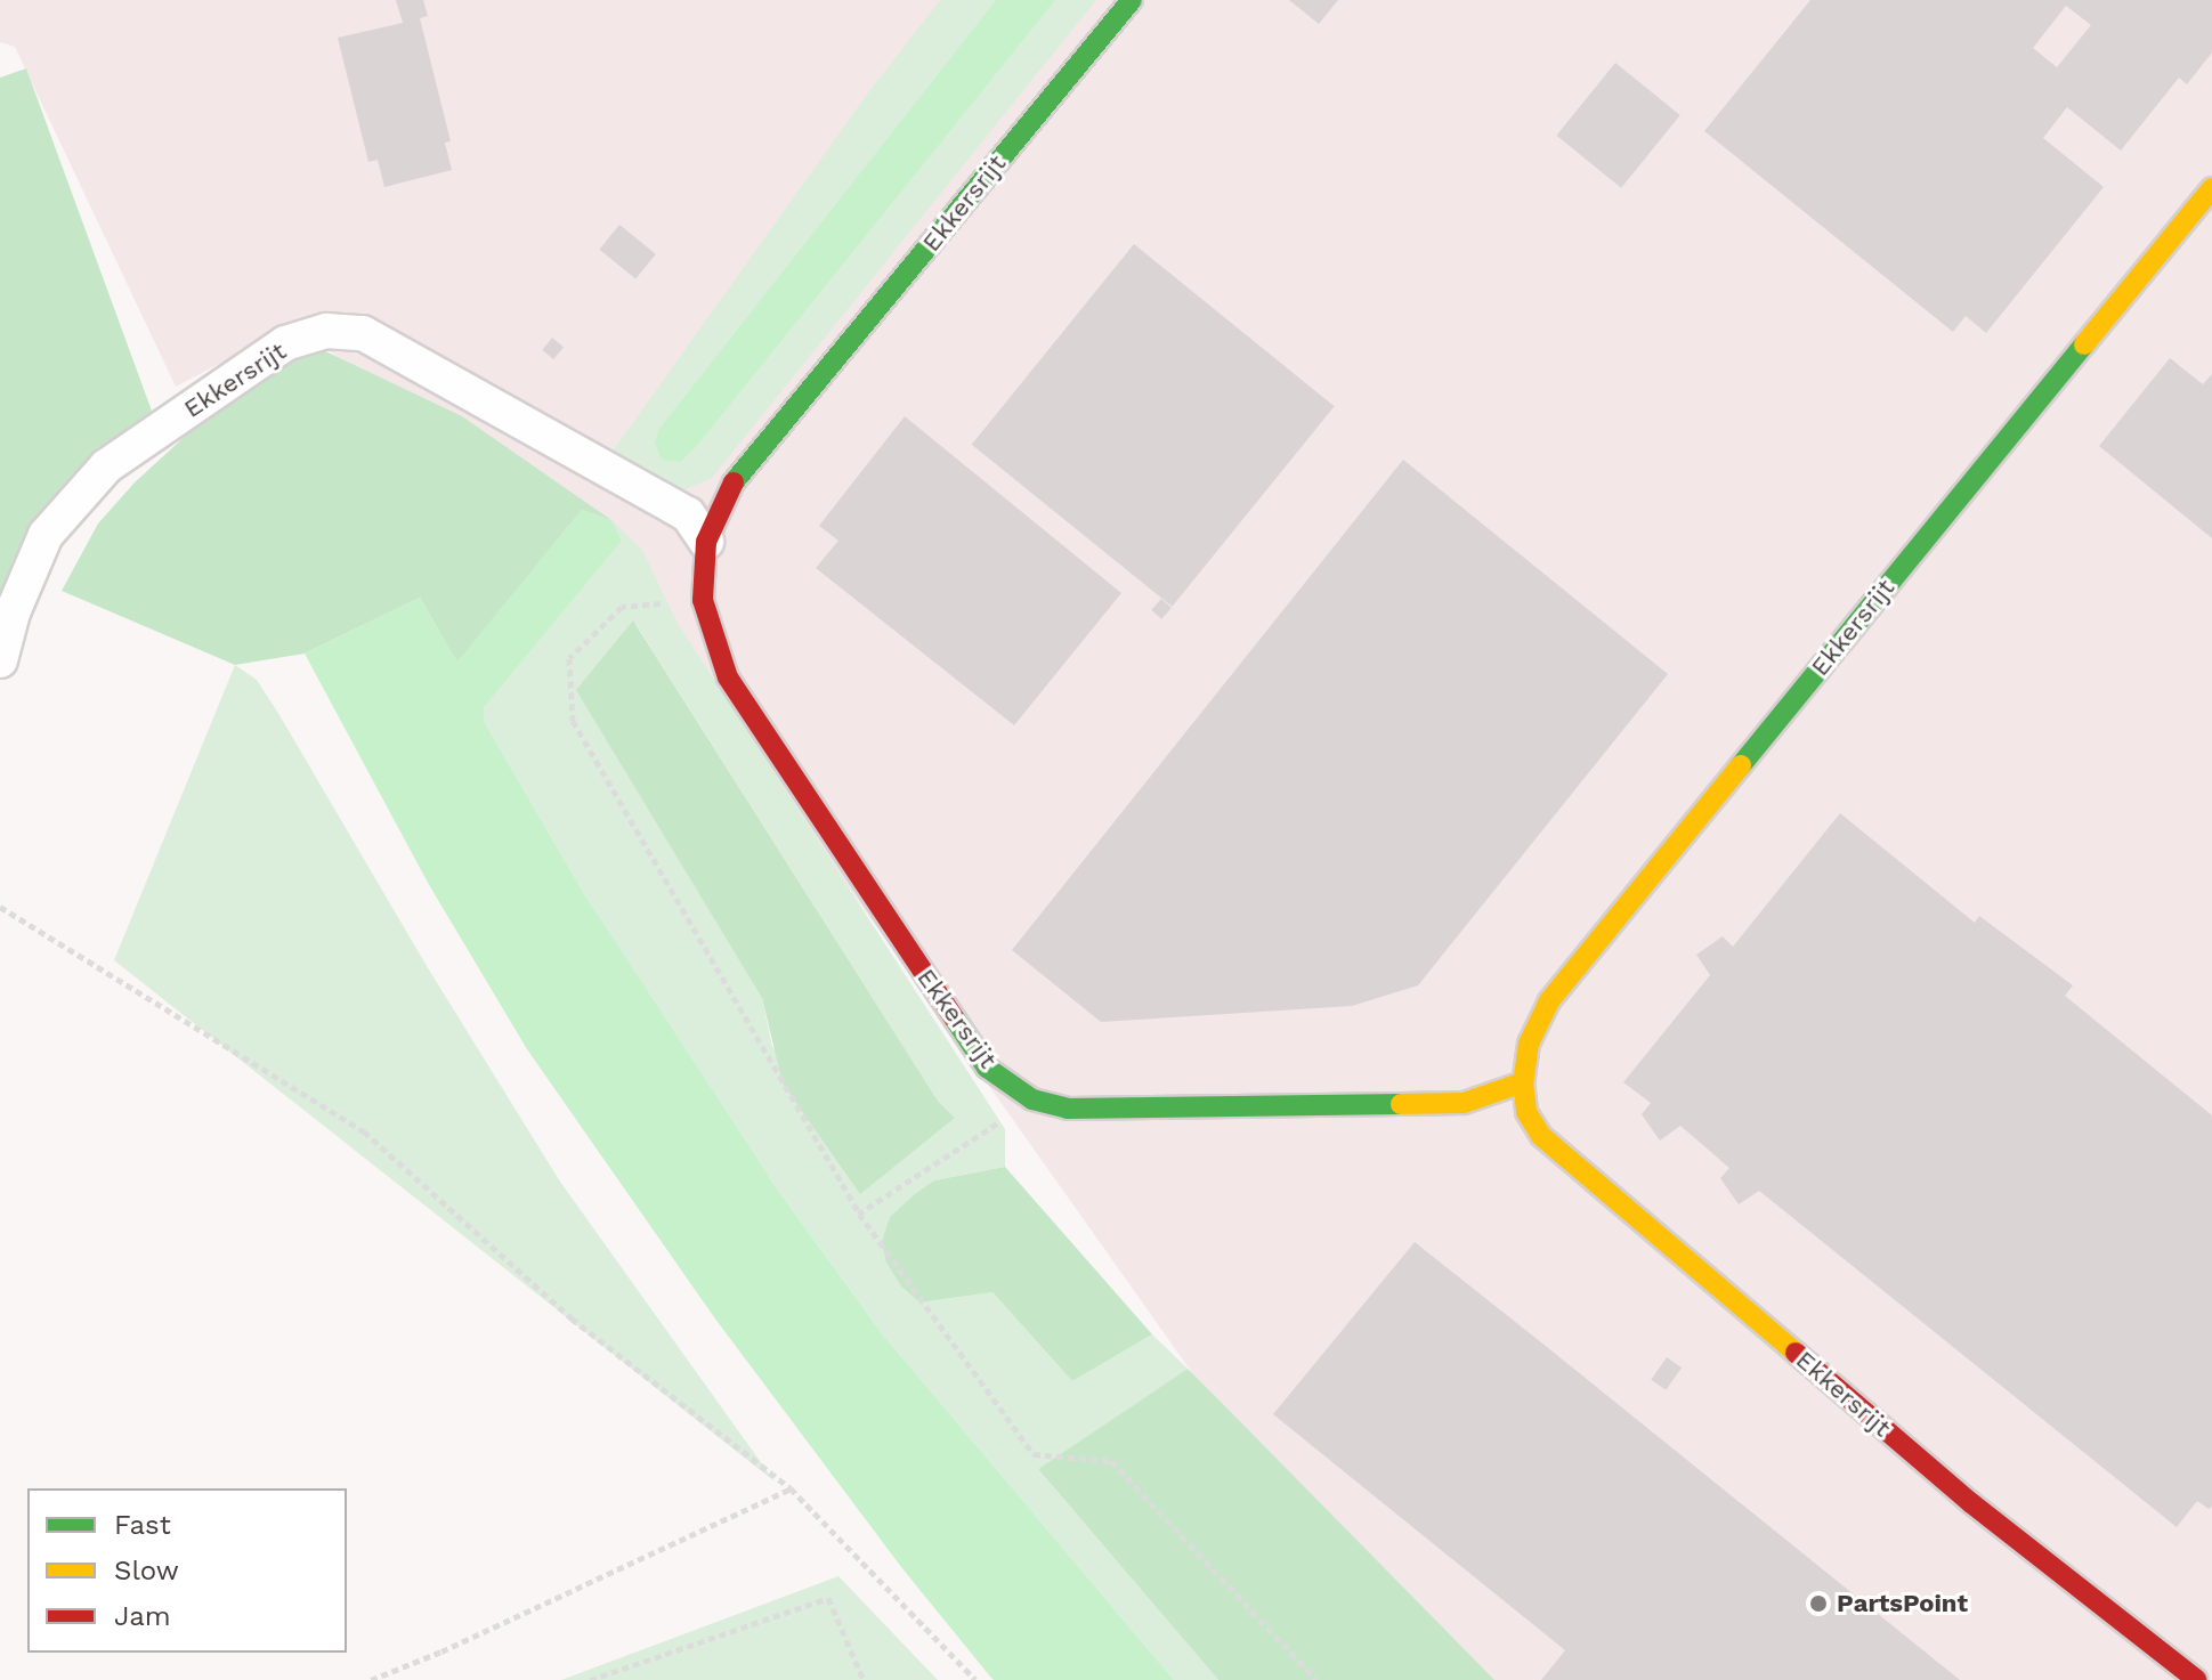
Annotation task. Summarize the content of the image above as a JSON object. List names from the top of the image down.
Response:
{
  "streets": {
    "street": ["Ekkersrijt"]
  },
  "places": ["PartsPoint"],
  "legend": ["Fast", "Slow", "Jam"]
}
